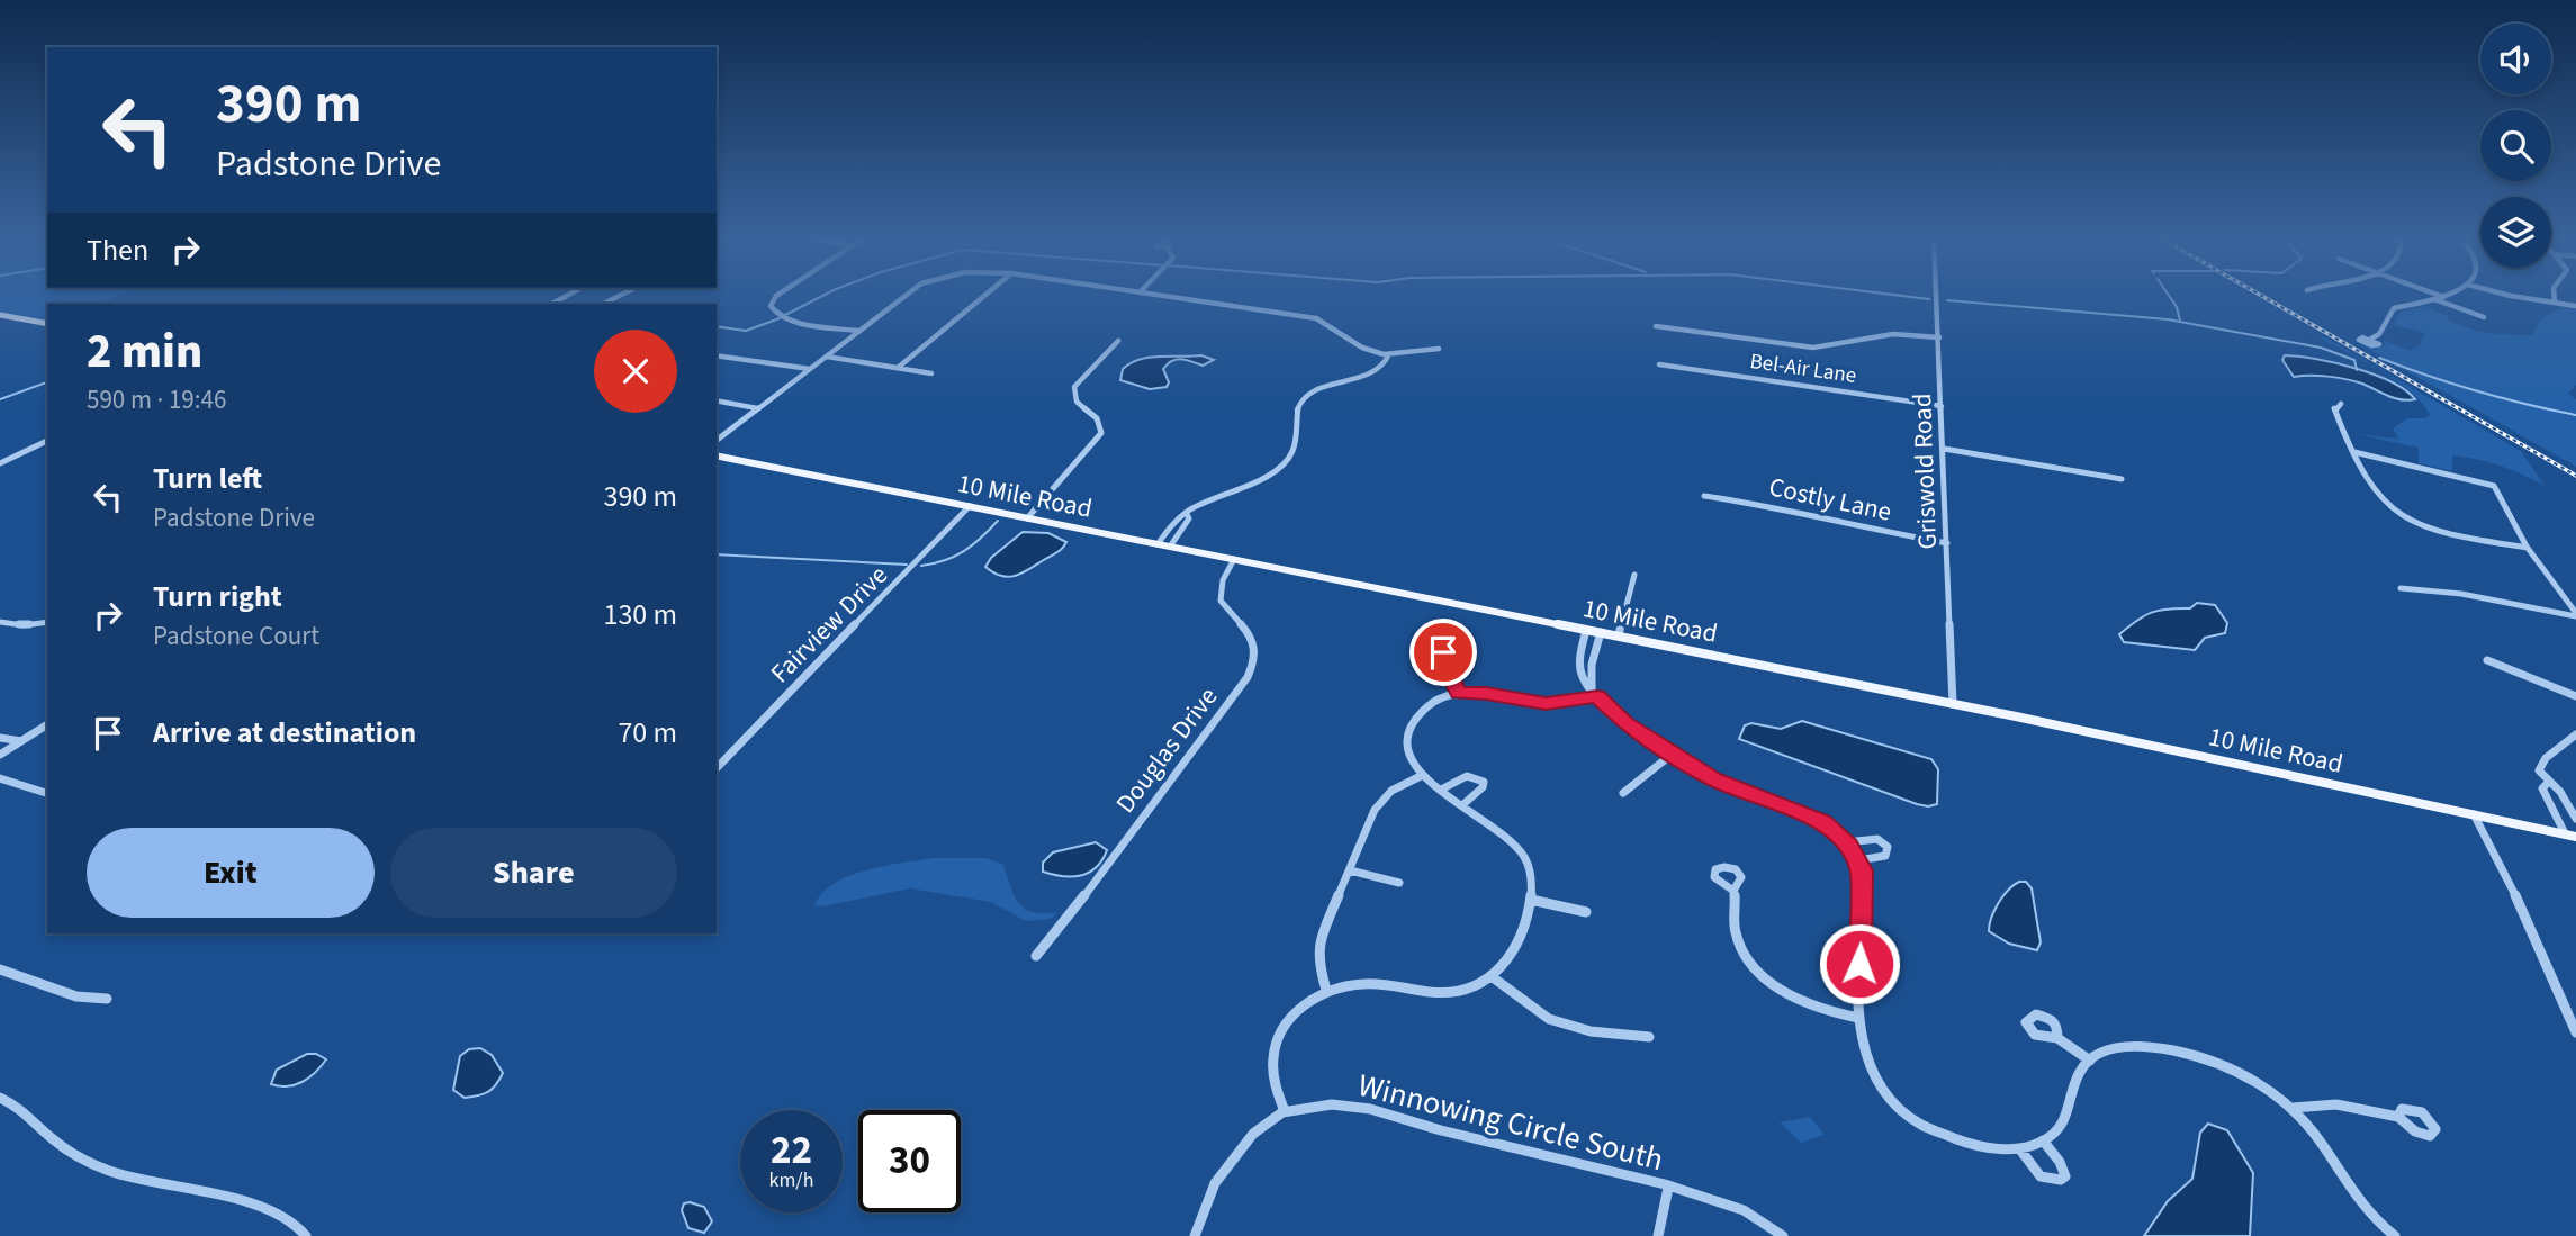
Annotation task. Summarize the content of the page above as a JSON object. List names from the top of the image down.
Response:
{
  "streets": {
    "main road": ["10 Mile Road"],
    "street": [
      "Bel-Air Lane",
      "Griswold Road",
      "Costly Lane",
      "Fairview Drive",
      "Douglas Drive",
      "Winnowing Circle South"
    ]
  },
  "crossings": [
    ["Bel-Air Lane", "Griswold Road"],
    ["Griswold Road", "10 Mile Road"],
    ["Griswold Road", "Costly Lane"],
    ["10 Mile Road", "Fairview Drive"],
    ["10 Mile Road", "Douglas Drive"]
  ],
  "page": {
    "turn": ["390 m", "Padstone Drive"],
    "then": "Then",
    "heading": ["2 min", "590 m · 19:46"],
    "list": [
      {
        "name": "Turn left",
        "note": "Padstone Drive",
        "value": "390 m"
      },
      {
        "name": "Turn right",
        "note": "Padstone Court",
        "value": "130 m"
      },
      {
        "name": "Arrive at destination",
        "value": "70 m"
      }
    ],
    "buttons": ["Exit", "Share"],
    "speed": "22 km/h",
    "limit": "30"
  }
}
